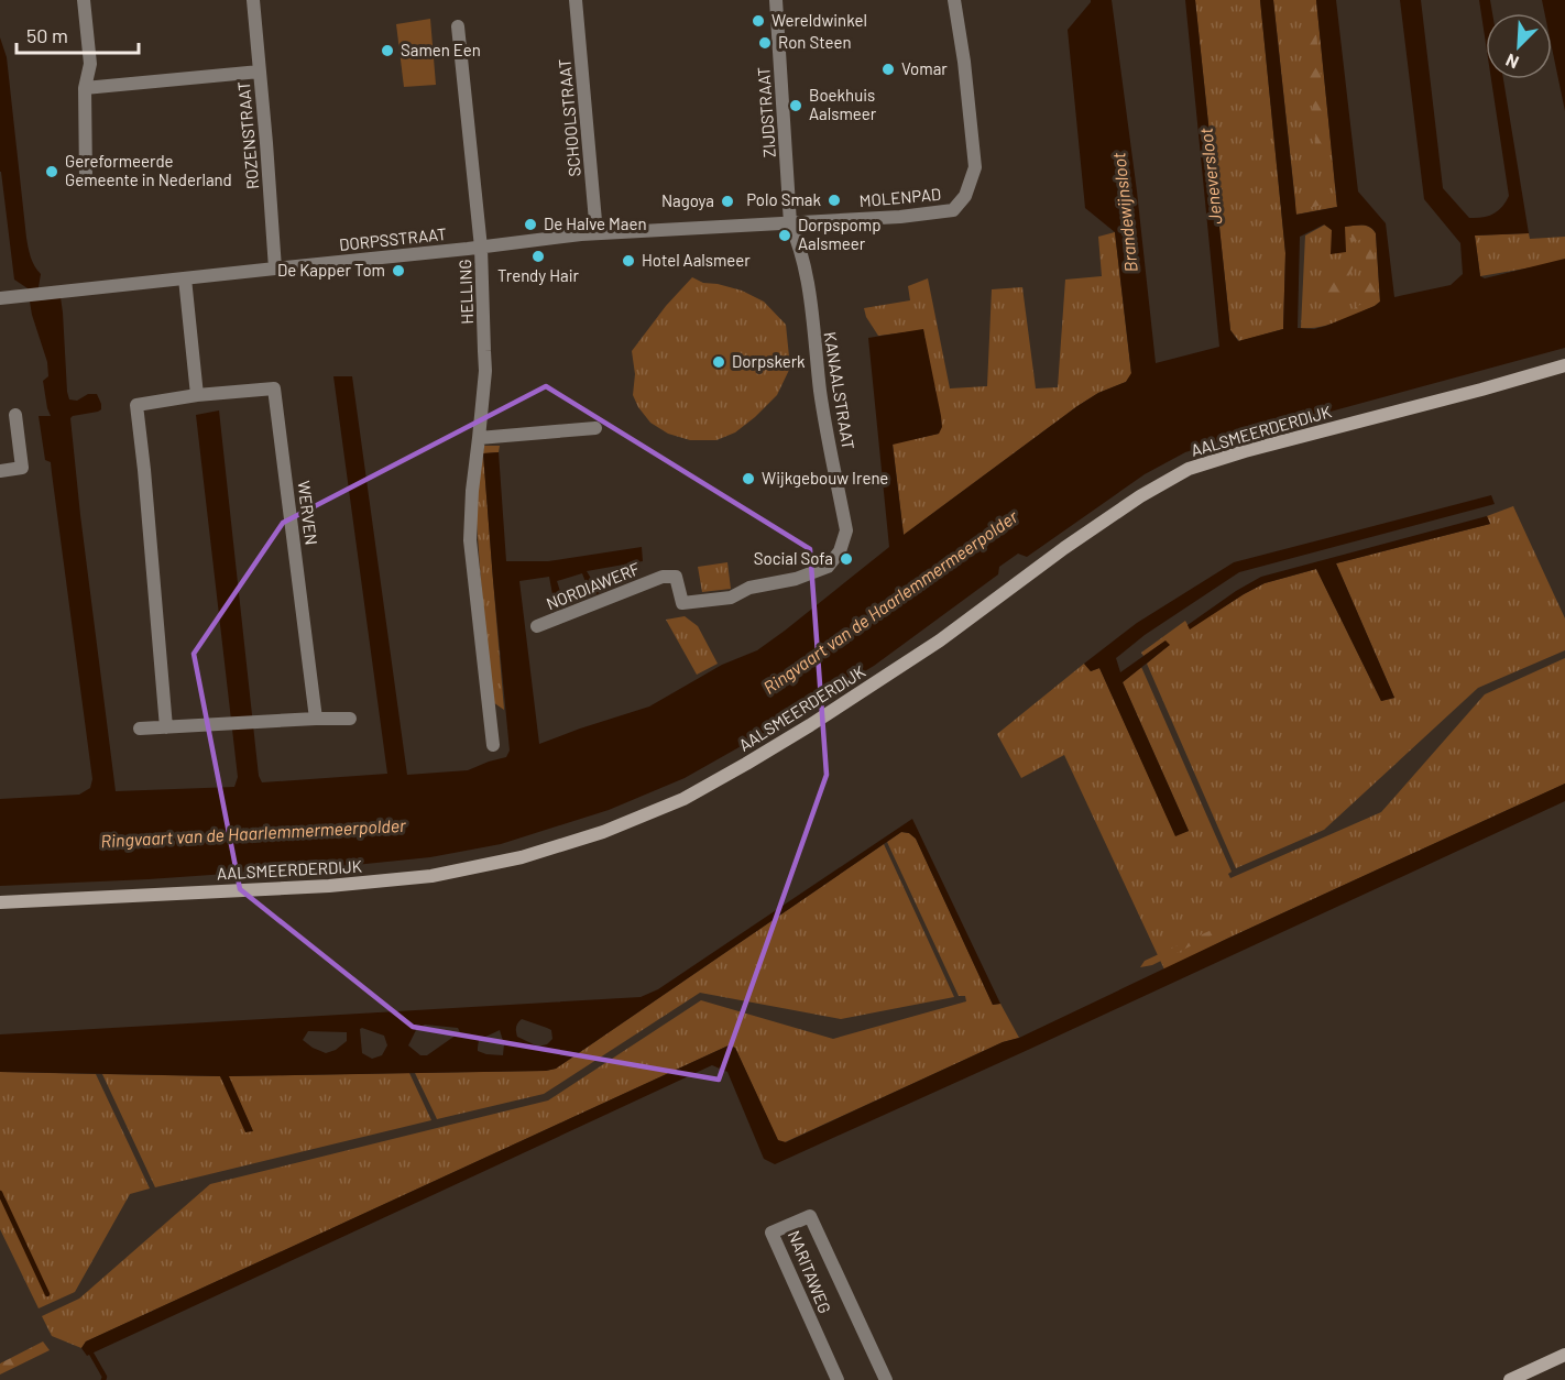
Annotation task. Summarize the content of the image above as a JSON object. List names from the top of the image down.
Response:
{
  "streets": {
    "street": [
      "ZIJDSTRAAT",
      "SCHOOLSTRAAT",
      "ROZENSTRAAT",
      "MOLENPAD",
      "DORPSSTRAAT",
      "HELLING",
      "KANAALSTRAAT",
      "AALSMEERDERDIJK",
      "WERVEN",
      "NORDIAWERF",
      "NARITAWEG"
    ]
  },
  "crossings": [
    ["ZIJDSTRAAT", "MOLENPAD"],
    ["ZIJDSTRAAT", "DORPSSTRAAT"],
    ["ZIJDSTRAAT", "KANAALSTRAAT"],
    ["SCHOOLSTRAAT", "DORPSSTRAAT"],
    ["ROZENSTRAAT", "DORPSSTRAAT"],
    ["MOLENPAD", "DORPSSTRAAT"],
    ["MOLENPAD", "KANAALSTRAAT"],
    ["DORPSSTRAAT", "HELLING"],
    ["DORPSSTRAAT", "KANAALSTRAAT"],
    ["KANAALSTRAAT", "NORDIAWERF"]
  ],
  "water": ["Jeneversloot", "Brandewijnsloot", "Ringvaart van de Haarlemmermeerpolder"],
  "places": [
    "Wereldwinkel",
    "Ron Steen",
    "Samen Een",
    "Vomar",
    "Boekhuis Aalsmeer",
    "Gereformeerde Gemeente in Nederland",
    "Polo Smak",
    "Nagoya",
    "De Halve Maen",
    "Dorpspomp Aalsmeer",
    "Trendy Hair",
    "Hotel Aalsmeer",
    "De Kapper Tom",
    "Dorpskerk",
    "Wijkgebouw Irene",
    "Social Sofa"
  ],
  "scale_bar": "50 m",
  "north": "bottom left"
}
